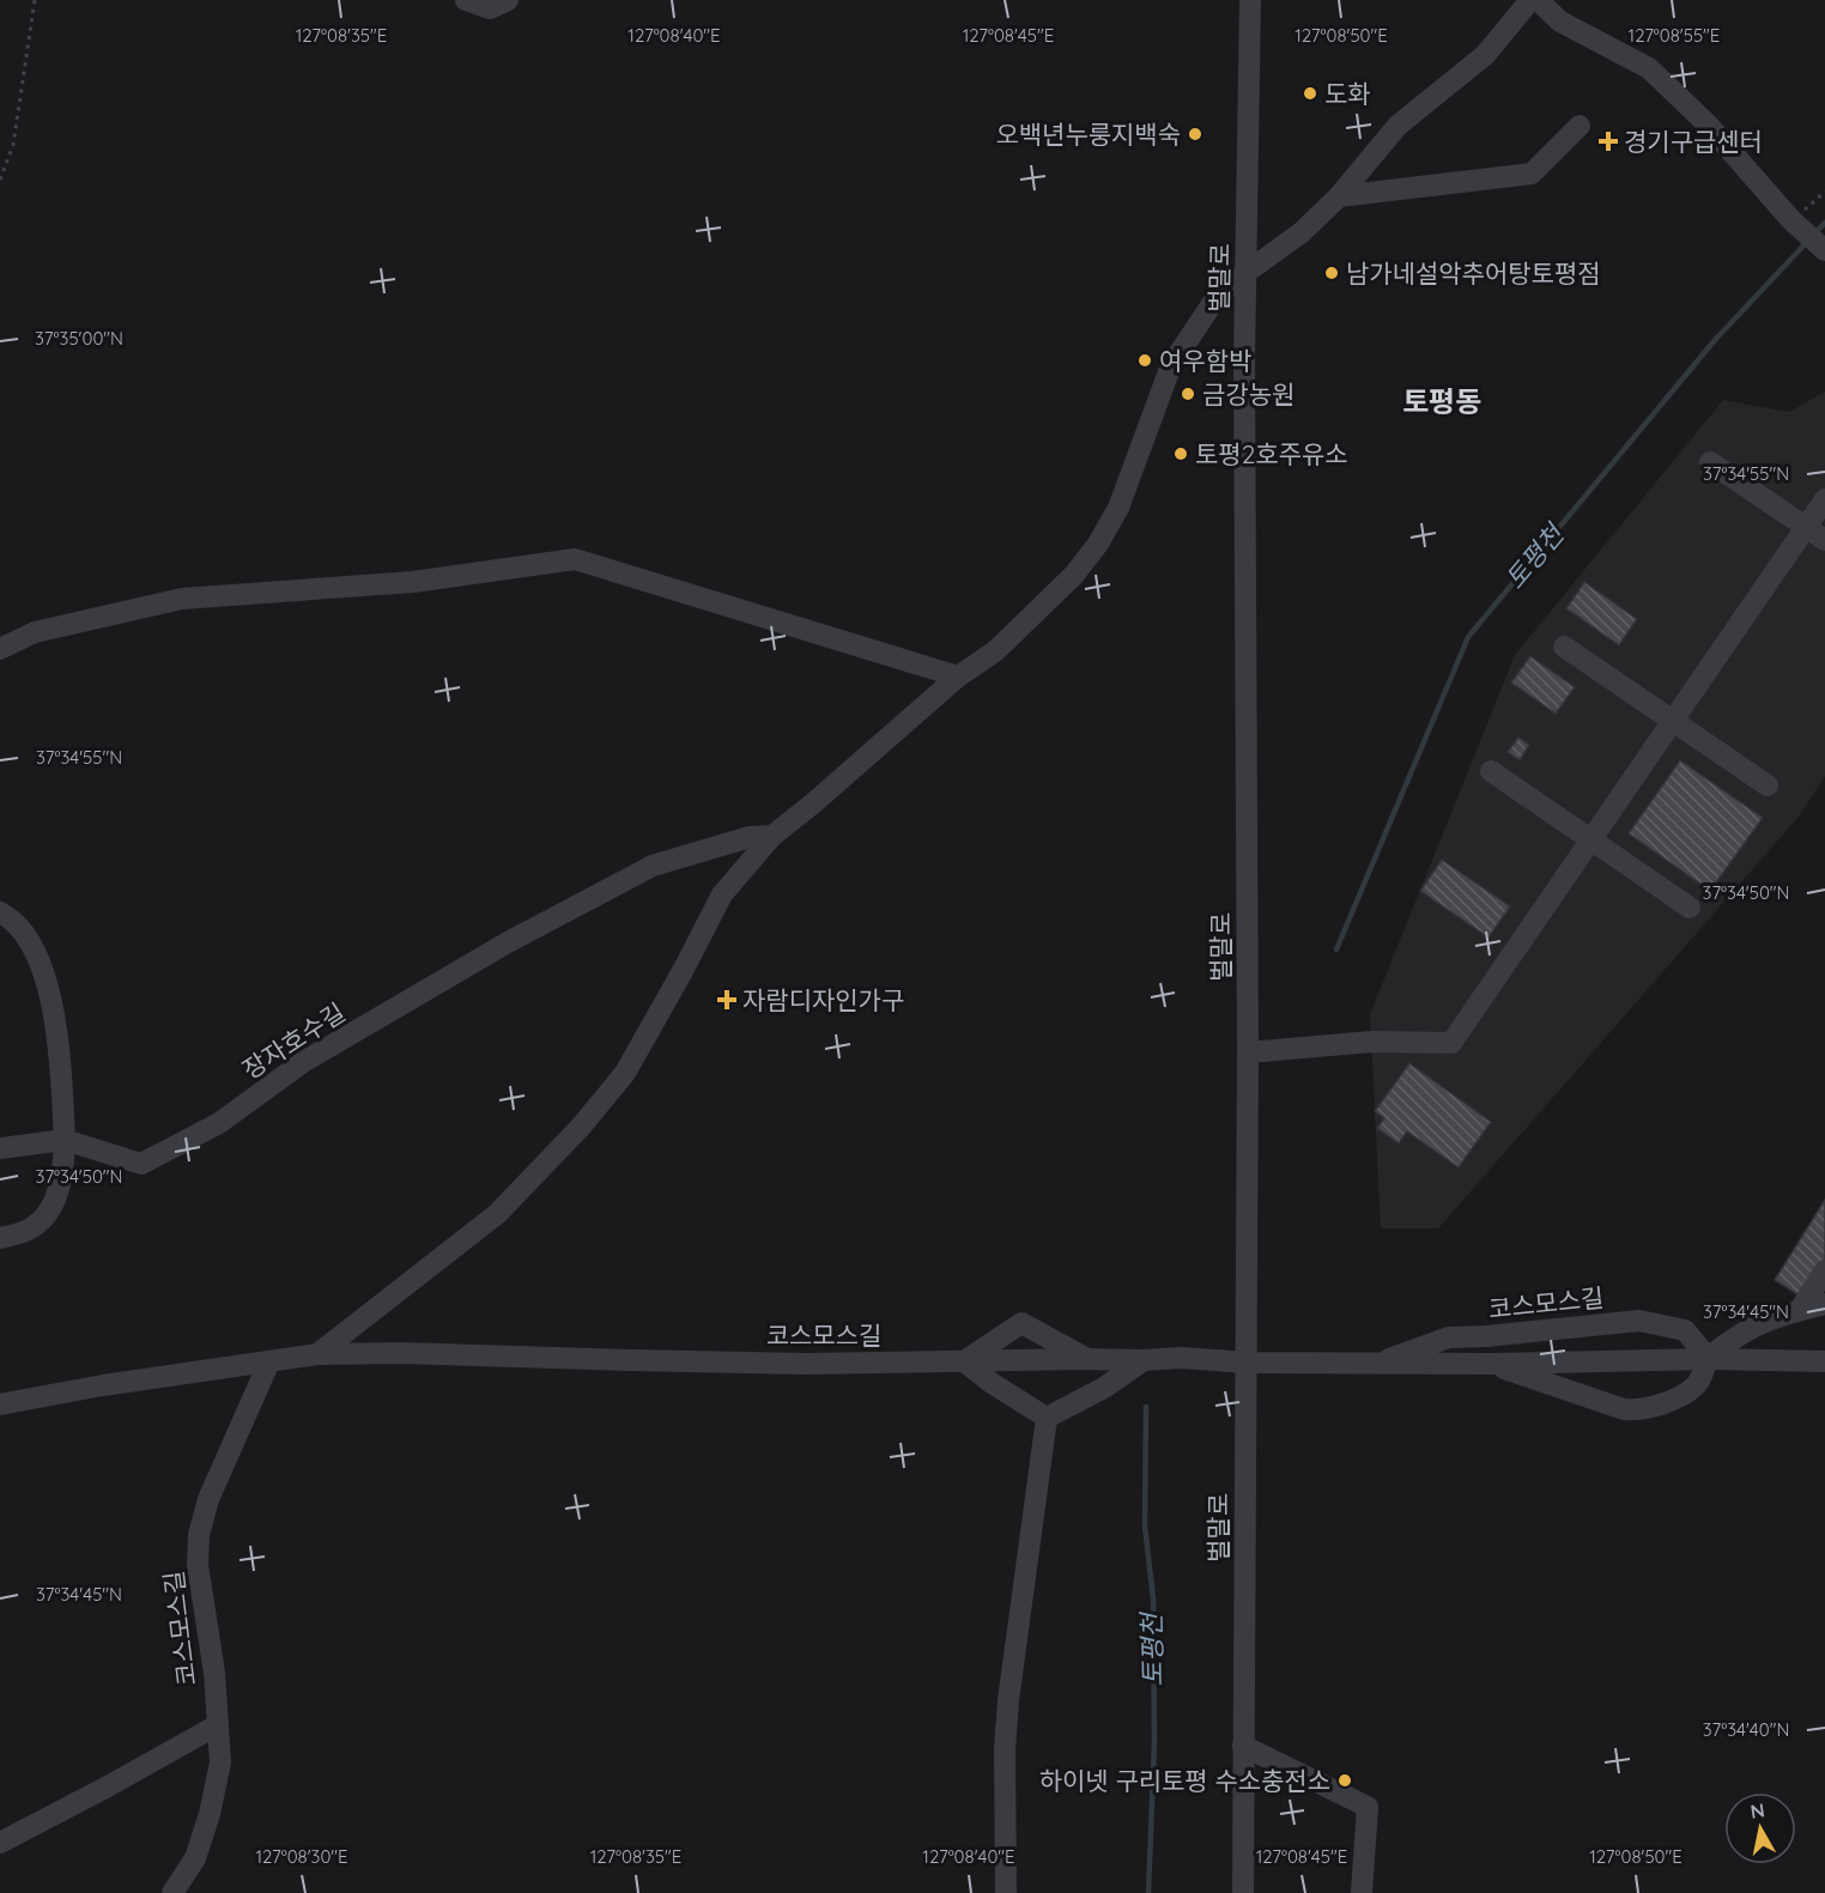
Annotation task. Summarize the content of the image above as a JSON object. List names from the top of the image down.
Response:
{
  "streets": {
    "street": ["벌말로", "장자호수길", "코스모스길"]
  },
  "crossings": [
    ["벌말로", "코스모스길"]
  ],
  "districts": ["토평동"],
  "water": ["토평천"],
  "places": {
    "other": [
      "도화",
      "오백년누룽지백숙",
      "남가네설악추어탕토평점",
      "여우함박",
      "금강농원",
      "토평2호주유소",
      "하이넷 구리토평 수소충전소"
    ],
    "health": ["경기구급센터", "자람디자인가구"]
  },
  "north": "top",
  "coordinates": [
    "127°08'35\"E",
    "127°08'40\"E",
    "127°08'45\"E",
    "127°08'50\"E",
    "127°08'55\"E",
    "37°35'00\"N",
    "37°34'55\"N",
    "37°34'50\"N",
    "37°34'45\"N",
    "37°34'40\"N",
    "127°08'30\"E"
  ]
}
